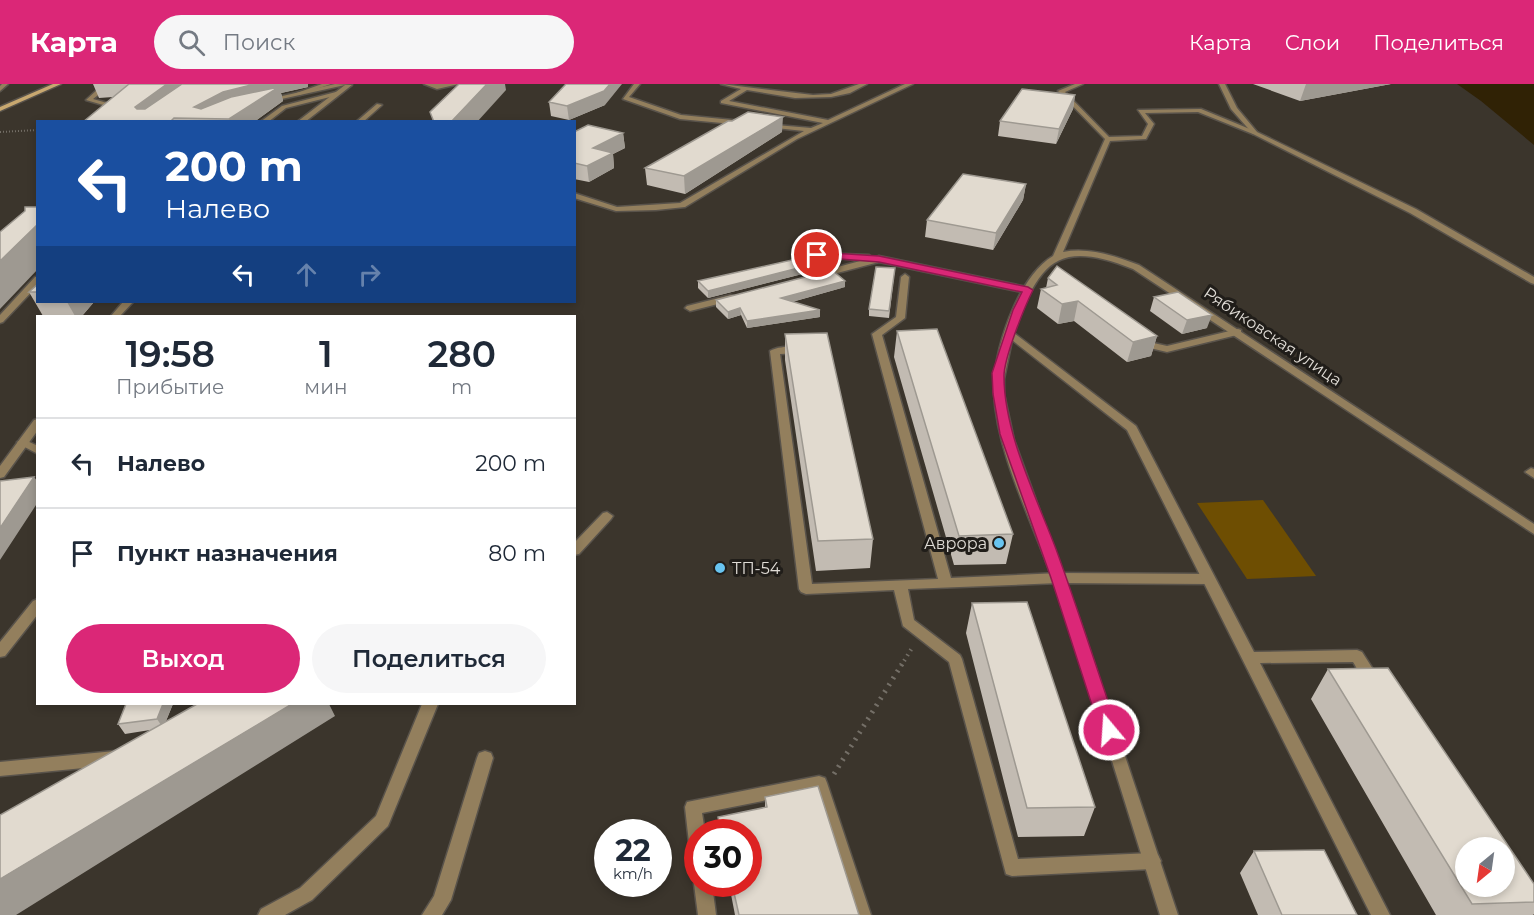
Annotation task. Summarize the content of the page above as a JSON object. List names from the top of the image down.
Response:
{
  "streets": {
    "street": ["Рябиковская улица"]
  },
  "places": ["Аврора", "ТП-54"],
  "north": "bottom left",
  "page": {
    "header": "Карта",
    "search": "Поиск",
    "nav": ["Карта", "Слои", "Поделиться"],
    "turn": ["200 m", "Налево"],
    "eta": [
      "19:58",
      "Прибытие",
      "1",
      "мин",
      "280",
      "m"
    ],
    "list": [
      {
        "name": "Налево",
        "value": "200 m"
      },
      {
        "name": "Пункт назначения",
        "value": "80 m"
      }
    ],
    "buttons": ["Выход", "Поделиться"],
    "speed": "22 km/h",
    "limit": "30"
  }
}
